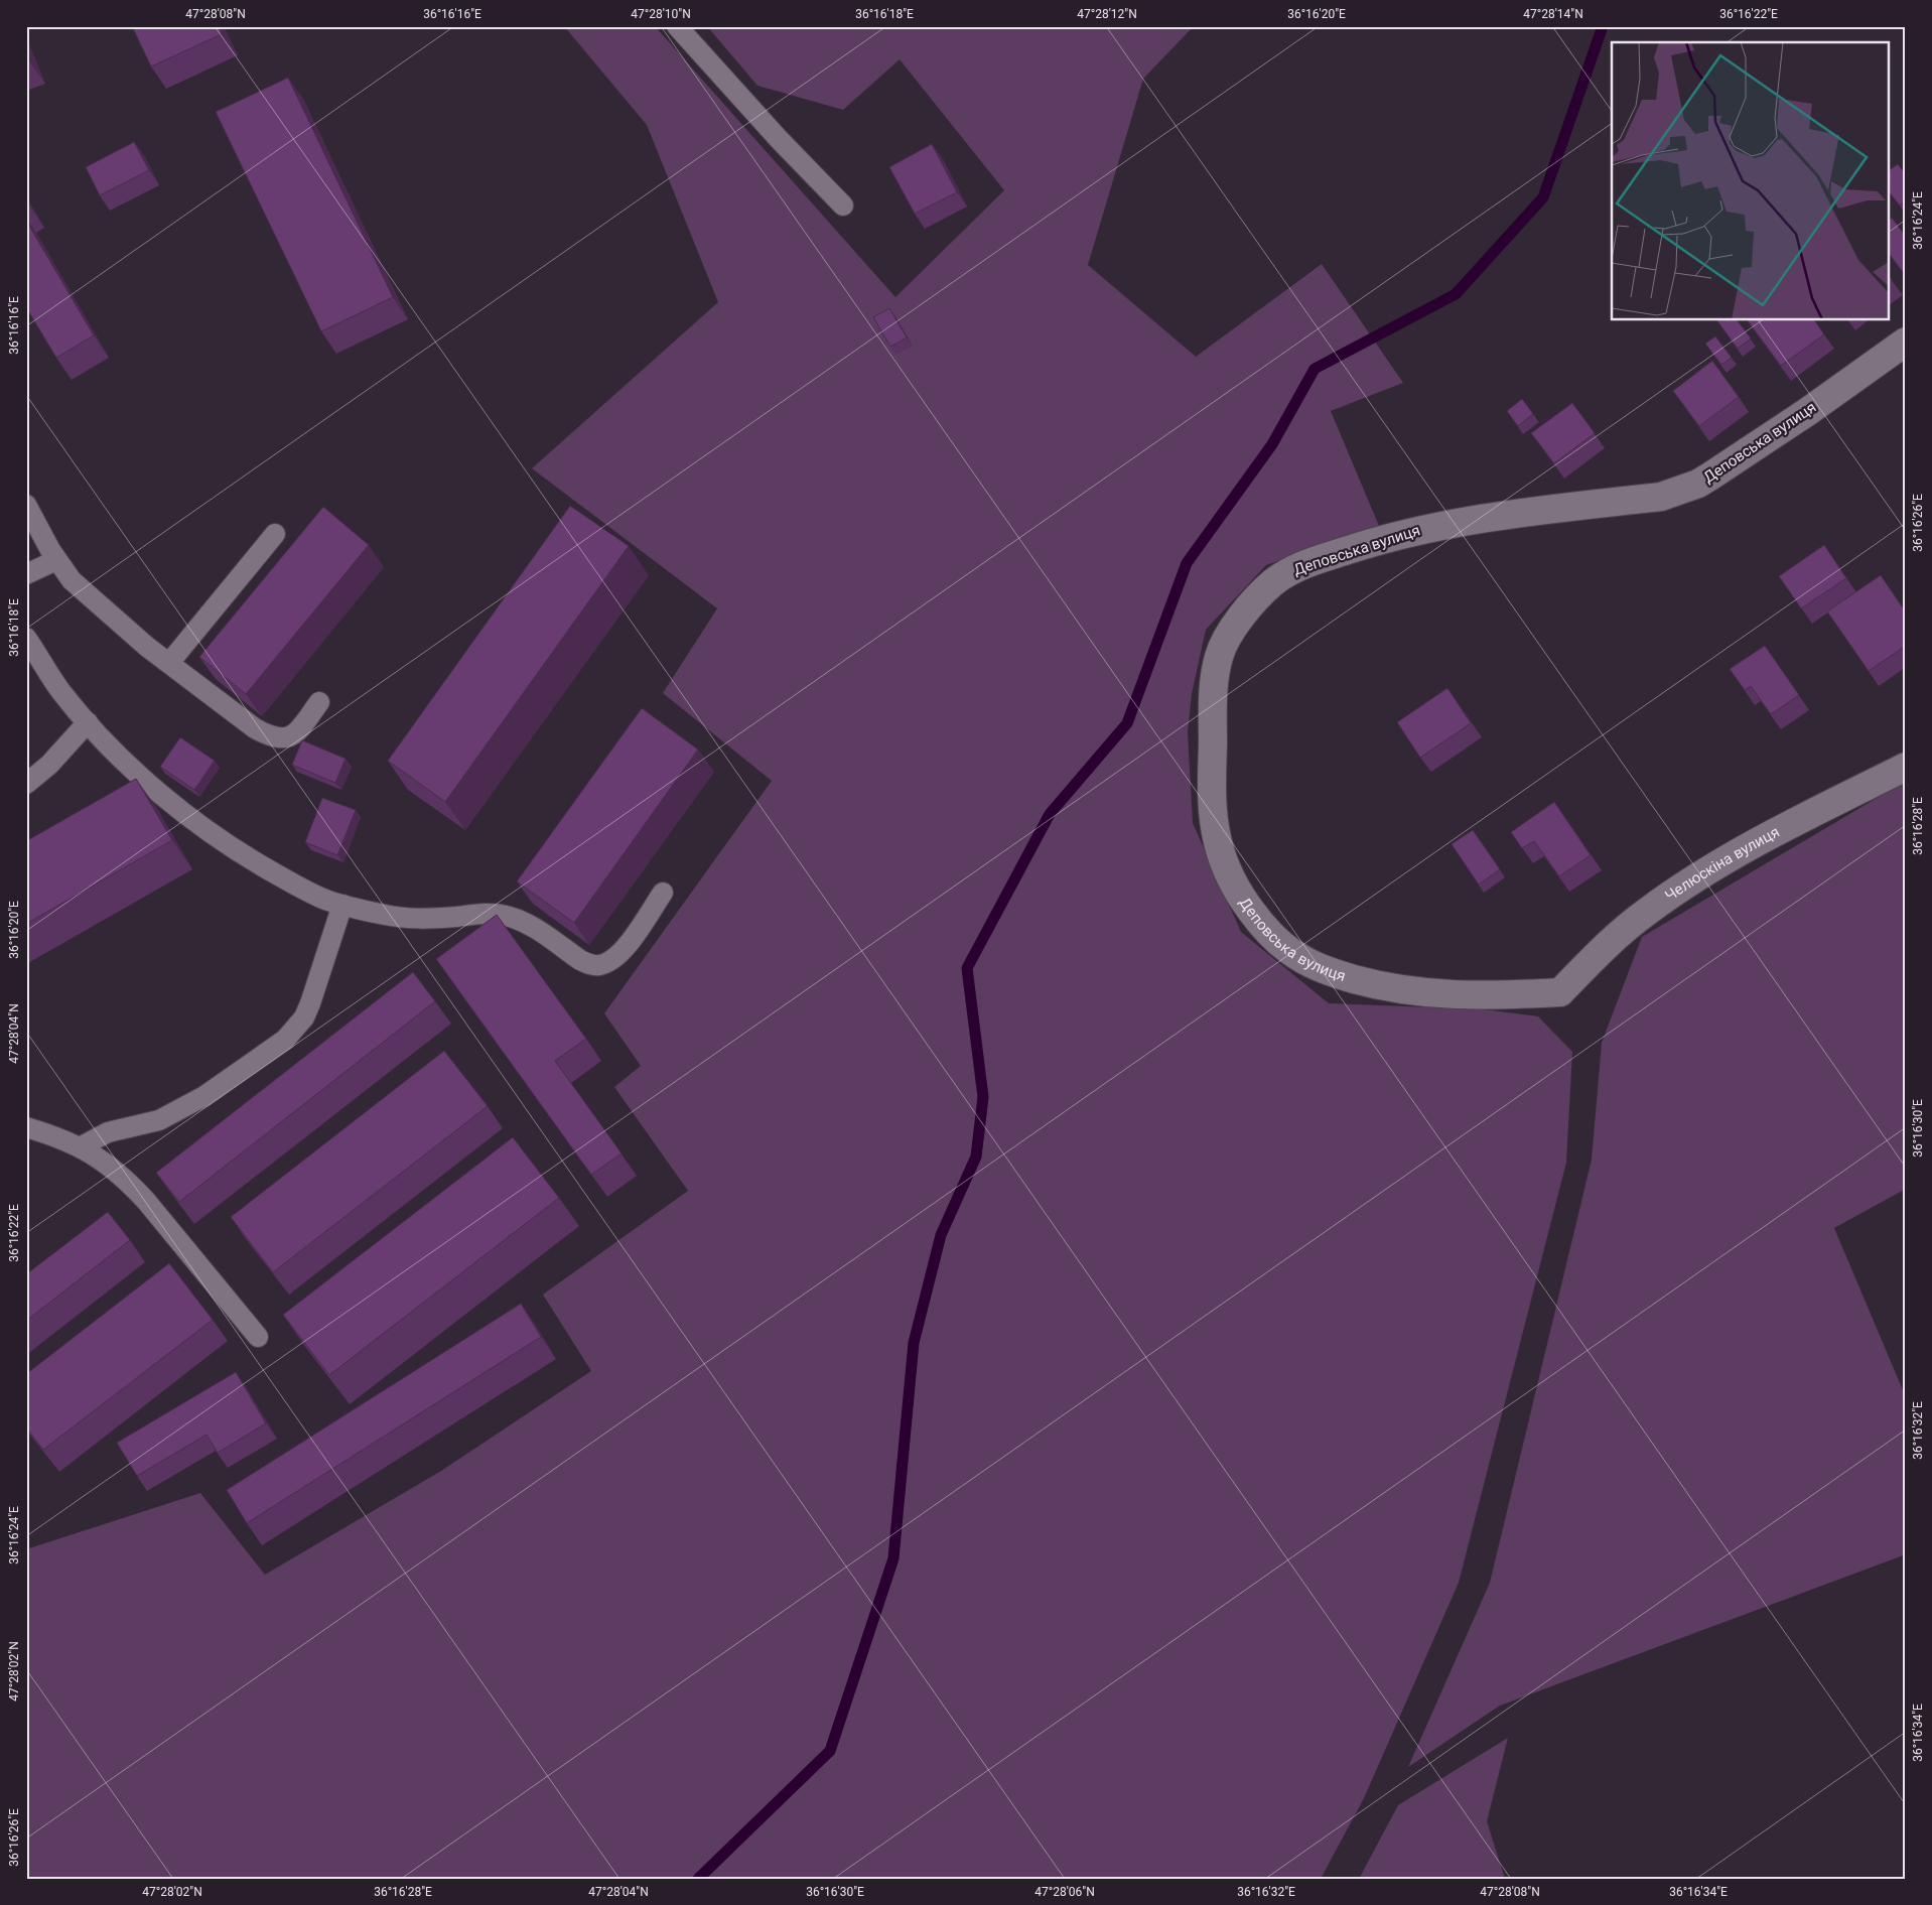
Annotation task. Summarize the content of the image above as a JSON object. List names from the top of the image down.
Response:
{
  "streets": {
    "street": ["Деповська вулиця", "Челюскіна вулиця"]
  },
  "crossings": [
    ["Деповська вулиця", "Челюскіна вулиця"]
  ],
  "coordinates": [
    "47°28'08\"N",
    "36°16'16\"E",
    "47°28'10\"N",
    "36°16'18\"E",
    "47°28'12\"N",
    "36°16'20\"E",
    "47°28'14\"N",
    "36°16'22\"E",
    "36°16'24\"E",
    "36°16'26\"E",
    "36°16'28\"E",
    "47°28'04\"N",
    "36°16'30\"E",
    "36°16'32\"E",
    "47°28'02\"N",
    "36°16'34\"E",
    "47°28'06\"N"
  ]
}
